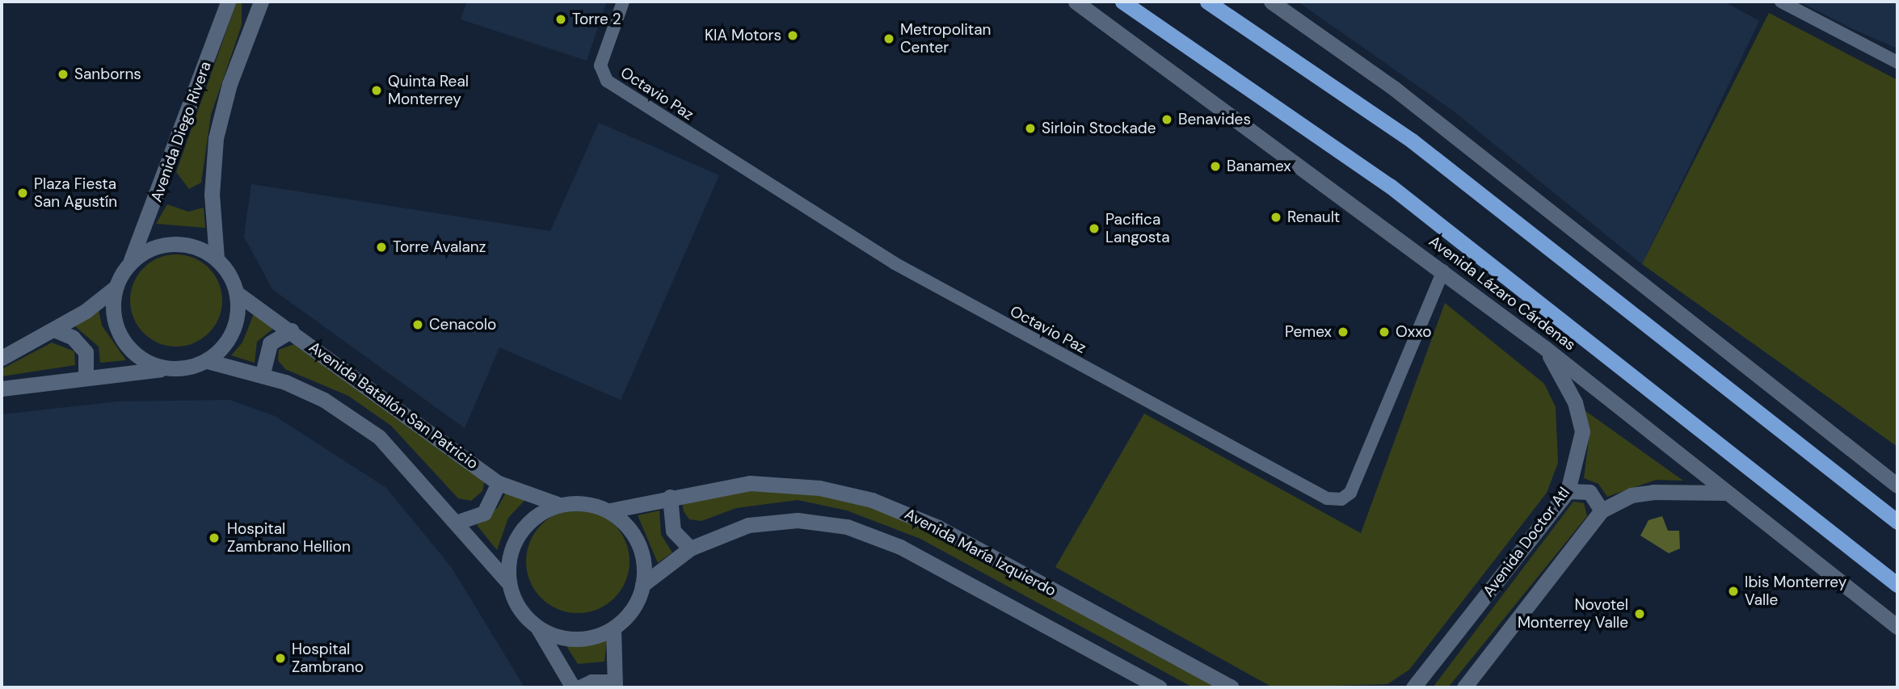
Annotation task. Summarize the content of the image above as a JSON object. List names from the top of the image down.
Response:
{
  "streets": {
    "highway": ["Avenida Lázaro Cárdenas"],
    "street": [
      "Octavio Paz",
      "Avenida Diego Rivera",
      "Avenida Batallón San Patricio",
      "Avenida Doctor Atl",
      "Avenida María Izquierdo"
    ]
  },
  "crossings": [
    ["Octavio Paz", "Avenida Lázaro Cárdenas"],
    ["Avenida Diego Rivera", "Avenida Batallón San Patricio"],
    ["Avenida Lázaro Cárdenas", "Avenida Doctor Atl"],
    ["Avenida Batallón San Patricio", "Avenida María Izquierdo"]
  ],
  "places": [
    "Torre 2",
    "KIA Motors",
    "Metropolitan Center",
    "Sanborns",
    "Quinta Real Monterrey",
    "Benavides",
    "Sirloin Stockade",
    "Banamex",
    "Plaza Fiesta San Agustín",
    "Renault",
    "Pacifica Langosta",
    "Torre Avalanz",
    "Cenacolo",
    "Pemex",
    "Oxxo",
    "Hospital Zambrano Hellion",
    "Ibis Monterrey Valle",
    "Novotel Monterrey Valle",
    "Hospital Zambrano"
  ]
}
